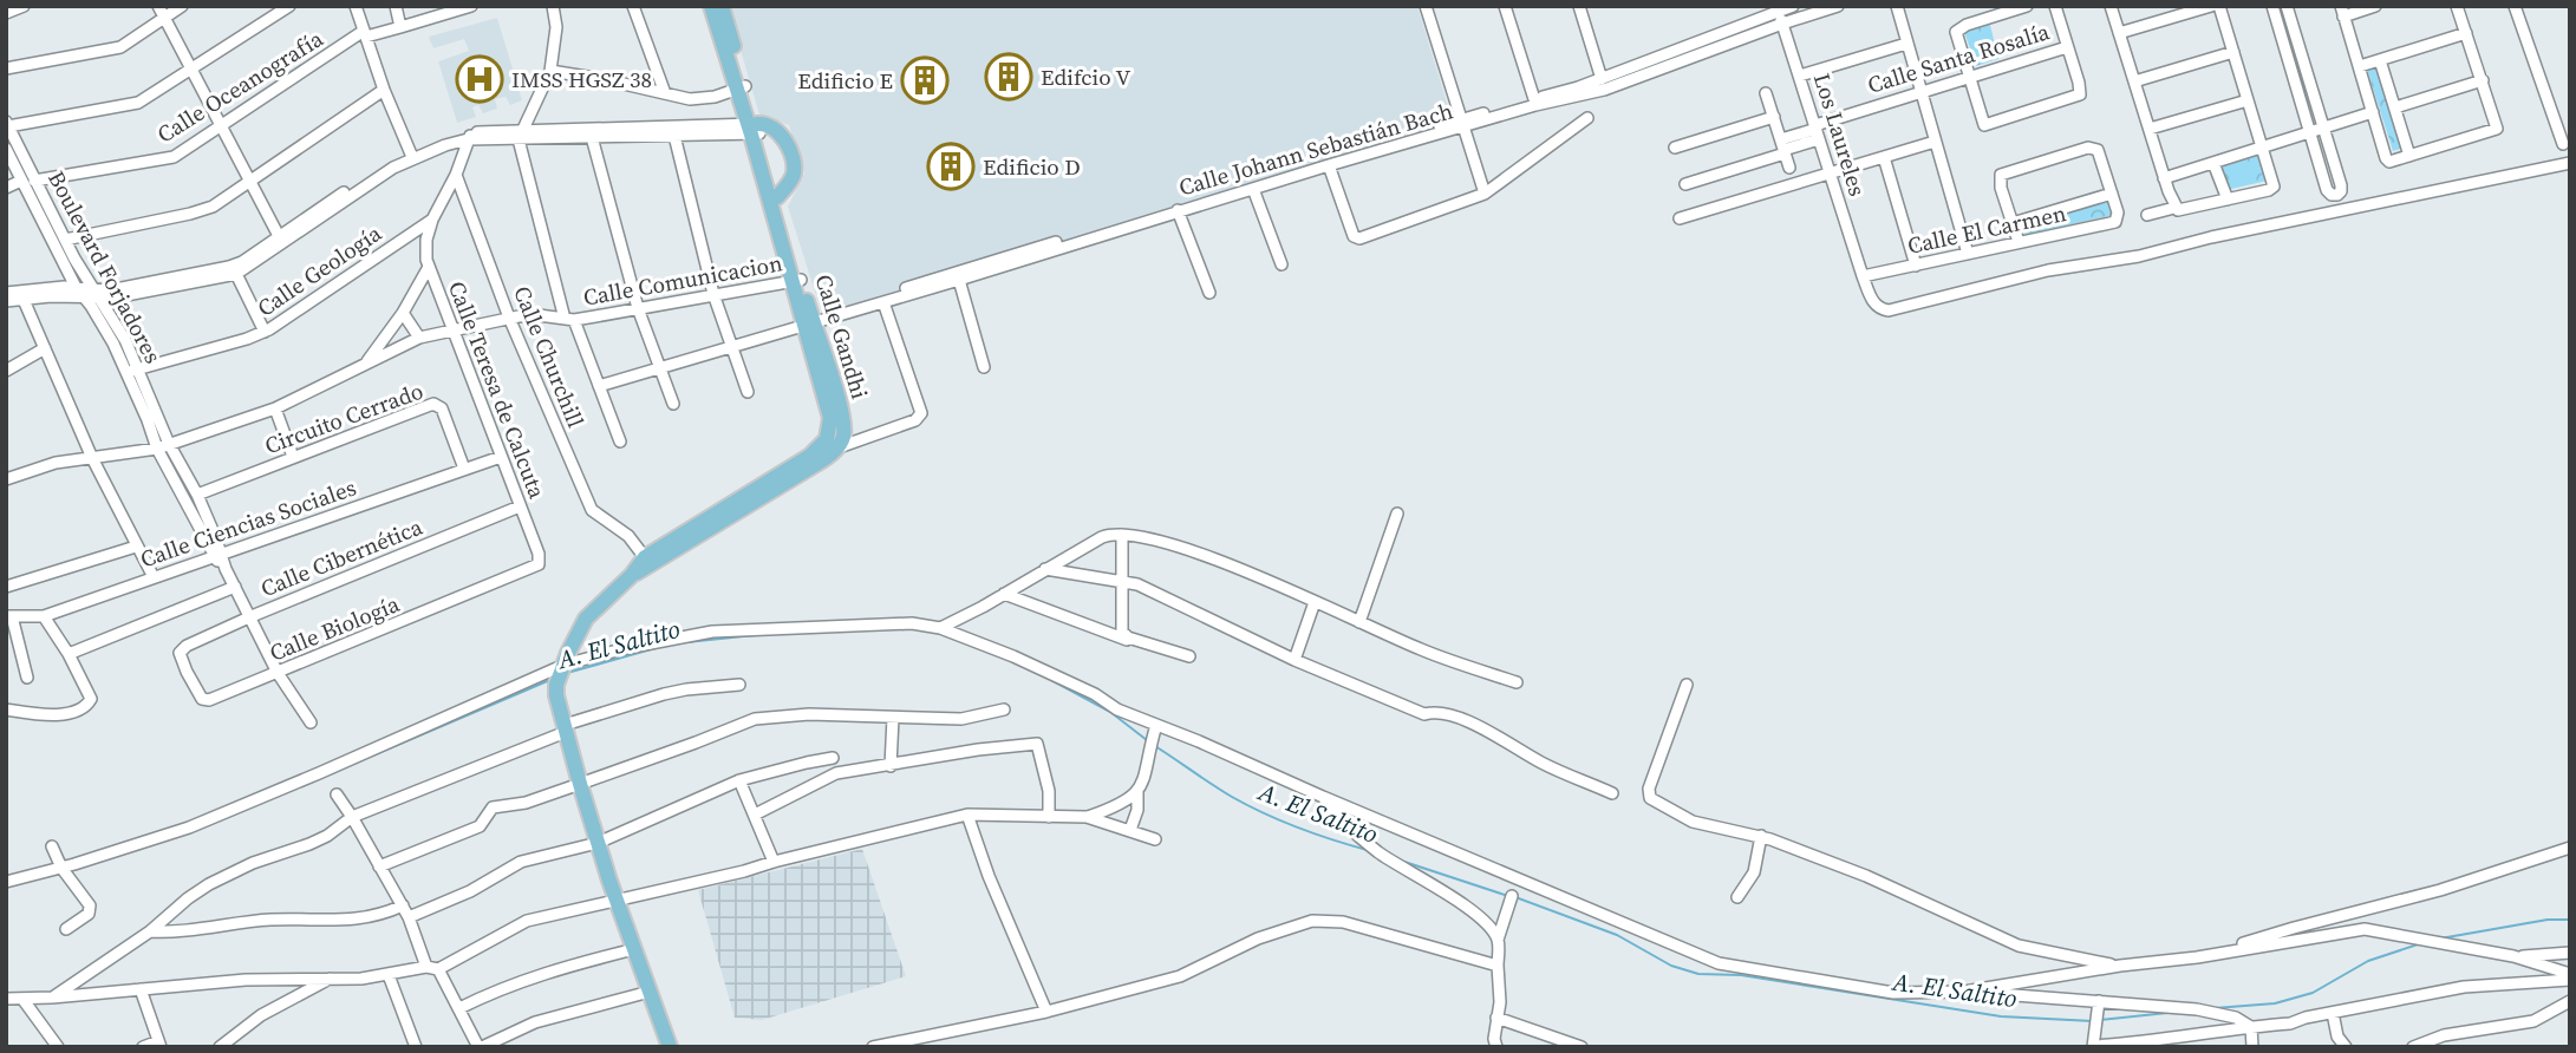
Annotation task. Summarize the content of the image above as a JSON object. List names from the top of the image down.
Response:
{
  "streets": {
    "main road": ["Calle Gandhi"],
    "street": [
      "Calle Santa Rosalía",
      "Calle Oceanografía",
      "Los Laureles",
      "Calle Johann Sebastián Bach",
      "Calle El Carmen",
      "Boulevard Forjadores",
      "Calle Geología",
      "Calle Comunicacion",
      "Calle Churchill",
      "Calle Teresa de Calcuta",
      "Circuito Cerrado",
      "Calle Ciencias Sociales",
      "Calle Cibernética",
      "Calle Biología"
    ]
  },
  "crossings": [
    ["Calle Santa Rosalía", "Los Laureles"],
    ["Calle Oceanografía", "Boulevard Forjadores"],
    ["Los Laureles", "Calle Johann Sebastián Bach"],
    ["Los Laureles", "Calle El Carmen"],
    ["Calle Johann Sebastián Bach", "Calle Gandhi"],
    ["Boulevard Forjadores", "Calle Geología"],
    ["Boulevard Forjadores", "Calle Comunicacion"],
    ["Boulevard Forjadores", "Circuito Cerrado"],
    ["Boulevard Forjadores", "Calle Ciencias Sociales"],
    ["Boulevard Forjadores", "Calle Cibernética"],
    ["Boulevard Forjadores", "Calle Biología"],
    ["Calle Geología", "Calle Churchill"],
    ["Calle Geología", "Calle Teresa de Calcuta"],
    ["Calle Comunicacion", "Calle Gandhi"],
    ["Calle Comunicacion", "Calle Churchill"],
    ["Calle Comunicacion", "Calle Teresa de Calcuta"],
    ["Calle Gandhi", "Calle Churchill"],
    ["Calle Teresa de Calcuta", "Calle Ciencias Sociales"],
    ["Calle Teresa de Calcuta", "Calle Cibernética"],
    ["Calle Teresa de Calcuta", "Calle Biología"],
    ["Circuito Cerrado", "Calle Ciencias Sociales"],
    ["Calle Cibernética", "Calle Biología"]
  ],
  "water": ["A. El Saltito"],
  "places": {
    "building": ["Edifcio V", "Edificio E", "Edificio D"],
    "hospital": ["IMSS HGSZ 38"]
  }
}
